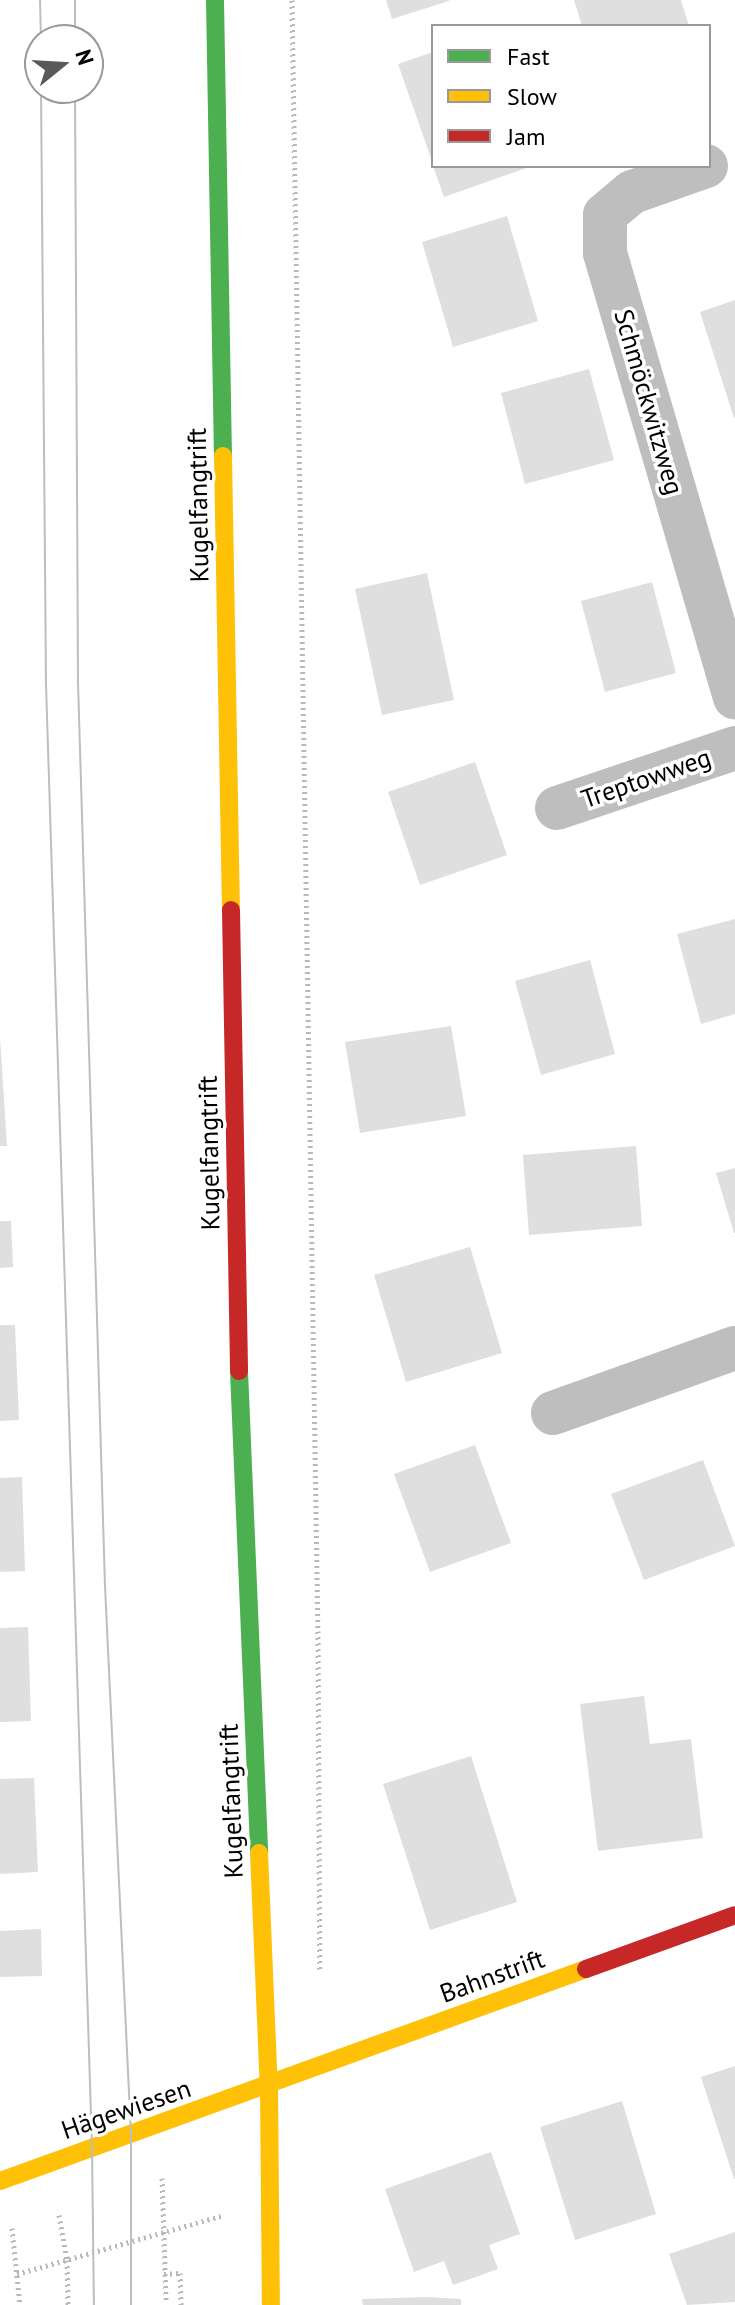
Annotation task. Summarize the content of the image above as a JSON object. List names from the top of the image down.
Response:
{
  "streets": {
    "street": [
      "Schmöckwitzweg",
      "Kugelfangtrift",
      "Treptowweg",
      "Bahnstrift",
      "Hägewiesen"
    ]
  },
  "crossings": [
    ["Kugelfangtrift", "Bahnstrift"],
    ["Kugelfangtrift", "Hägewiesen"],
    ["Bahnstrift", "Hägewiesen"]
  ],
  "legend": ["Fast", "Slow", "Jam"],
  "north": "right"
}
